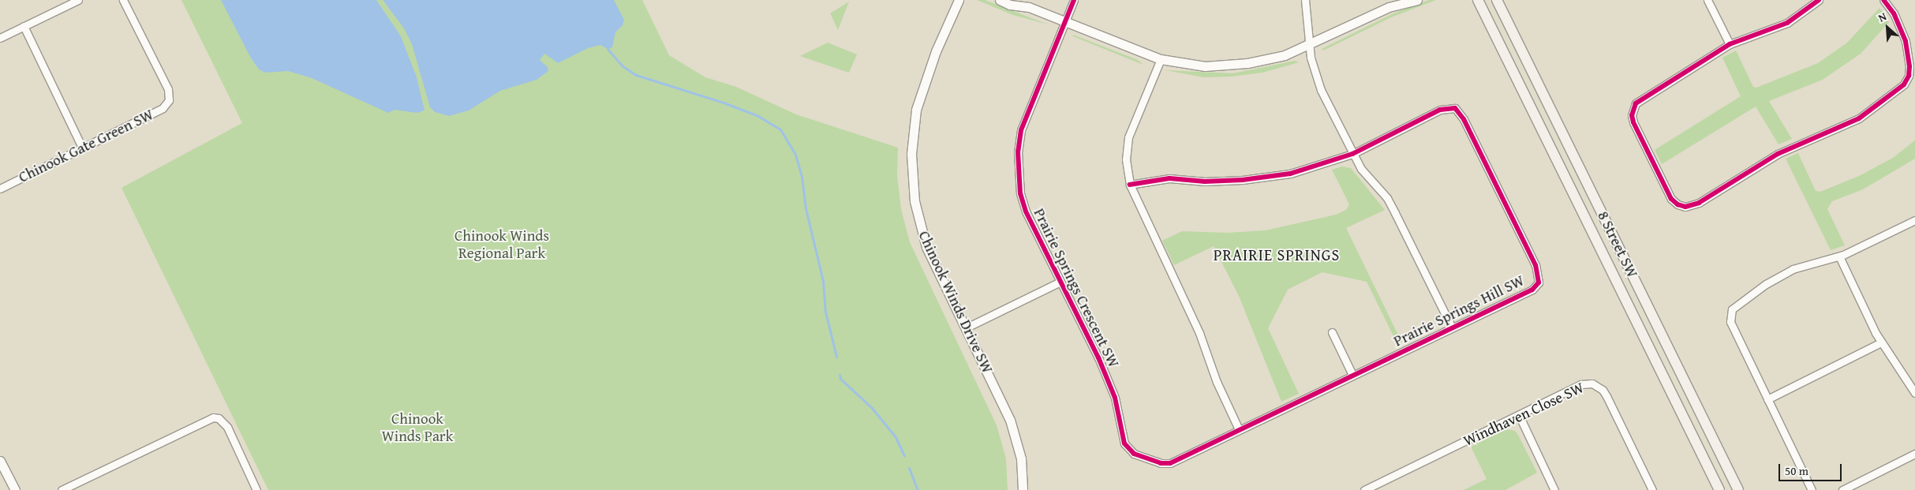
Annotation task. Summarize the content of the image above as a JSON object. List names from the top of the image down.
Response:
{
  "streets": {
    "main road": ["8 Street SW"],
    "street": [
      "Chinook Gate Green SW",
      "Prairie Springs Crescent SW",
      "Chinook Winds Drive SW",
      "Prairie Springs Hill SW",
      "Windhaven Close SW"
    ]
  },
  "crossings": [
    ["Prairie Springs Crescent SW", "Prairie Springs Hill SW"]
  ],
  "districts": ["PRAIRIE SPRINGS"],
  "parks": ["Chinook Winds Regional Park", "Chinook Winds Park"],
  "scale_bar": "50 m",
  "north": "top left"
}
